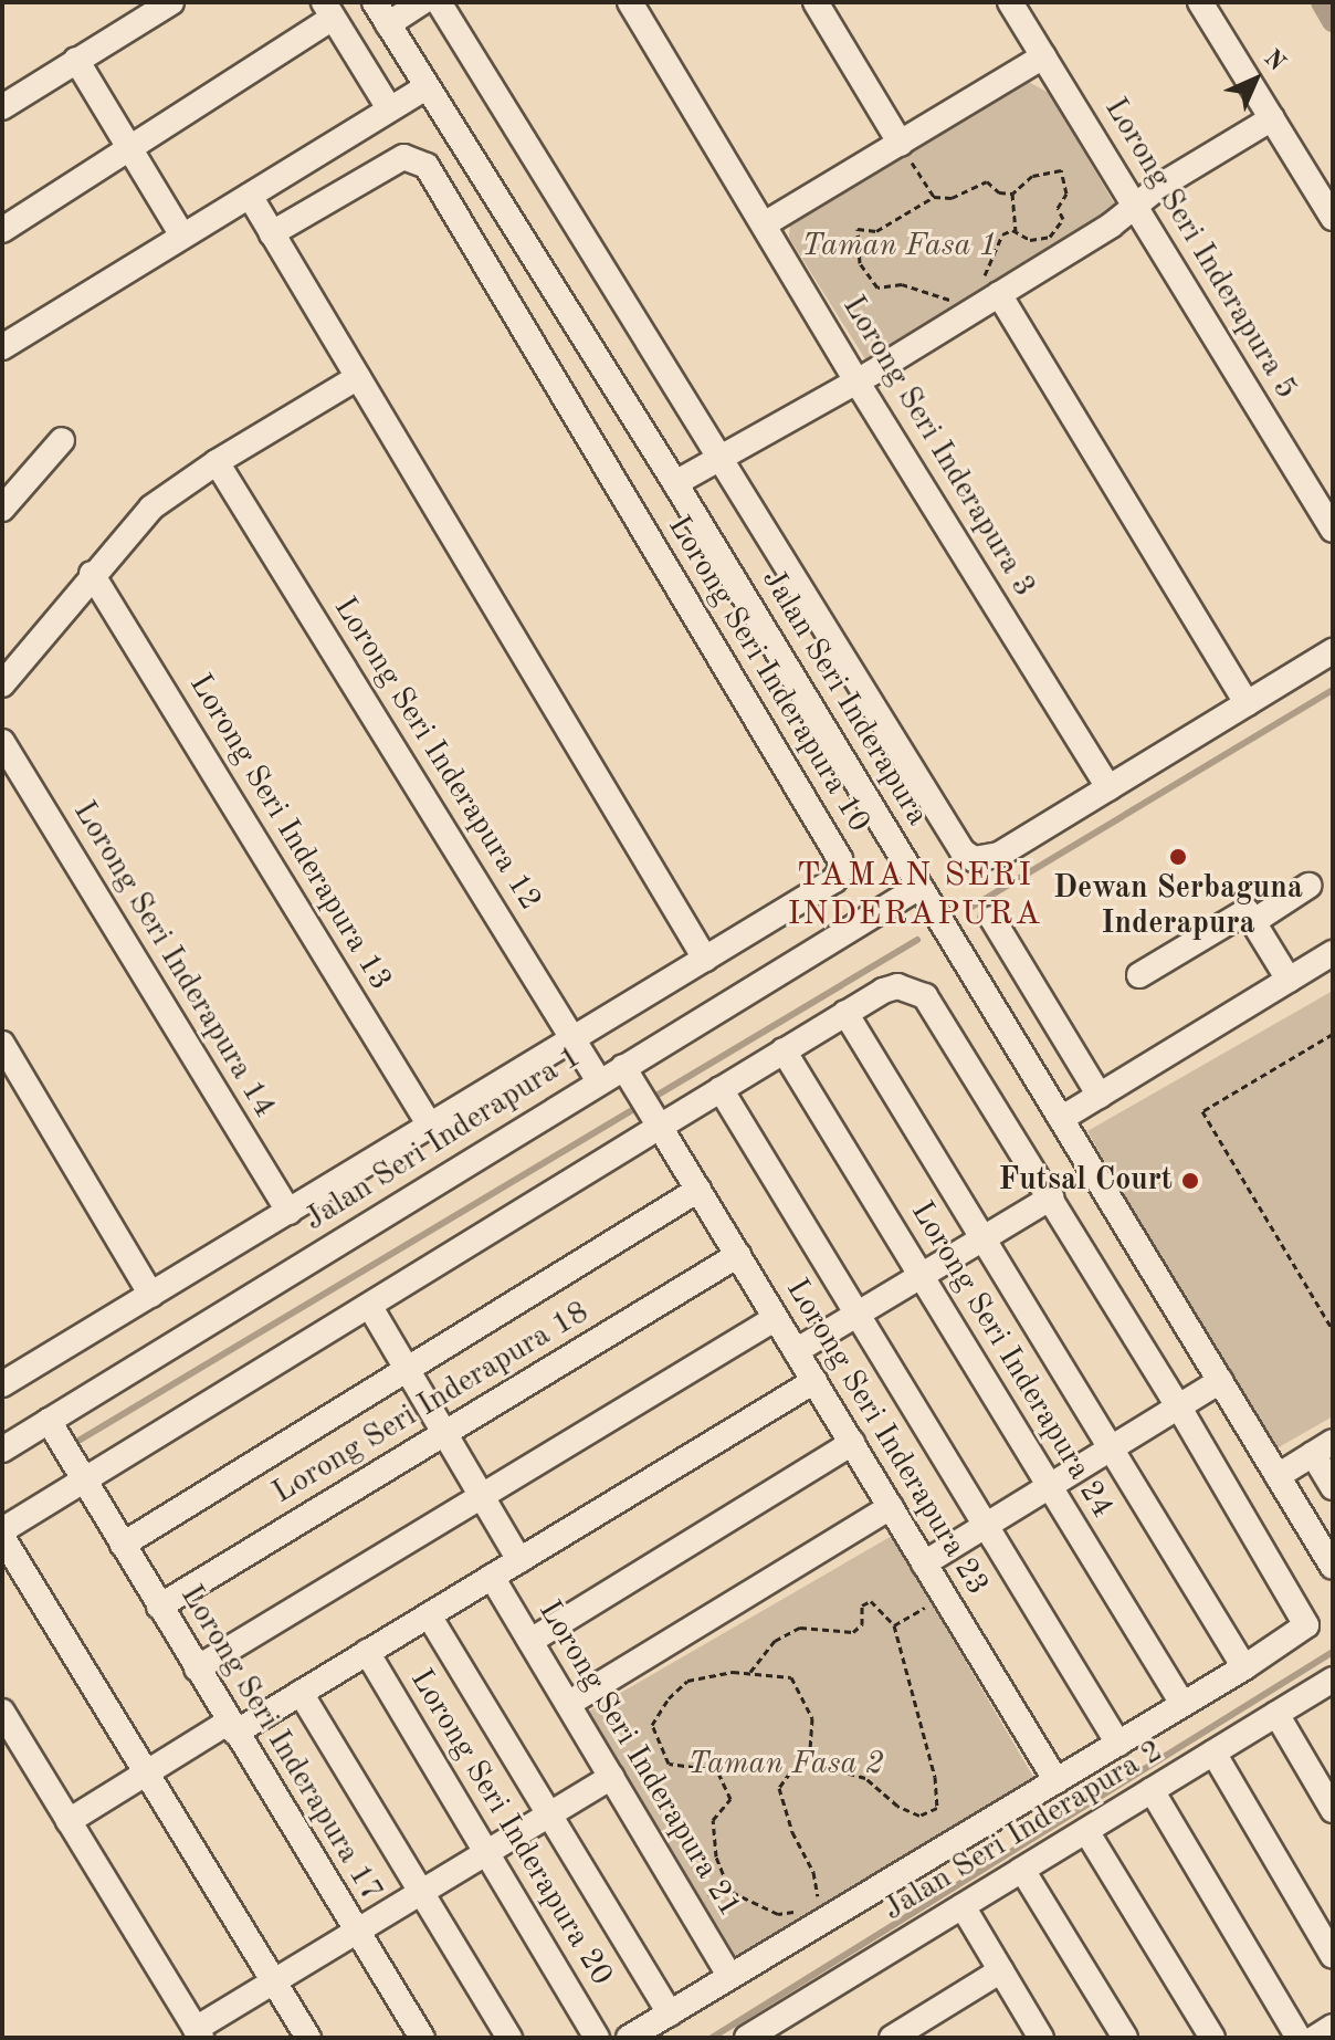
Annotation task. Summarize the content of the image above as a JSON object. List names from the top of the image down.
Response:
{
  "streets": {
    "street": [
      "Lorong Seri Inderapura 5",
      "Lorong Seri Inderapura 3",
      "Lorong Seri Inderapura 10",
      "Jalan Seri Inderapura",
      "Lorong Seri Inderapura 12",
      "Lorong Seri Inderapura 13",
      "Lorong Seri Inderapura 14",
      "Jalan Seri Inderapura 1",
      "Lorong Seri Inderapura 24",
      "Lorong Seri Inderapura 18",
      "Lorong Seri Inderapura 23",
      "Lorong Seri Inderapura 17",
      "Lorong Seri Inderapura 21",
      "Lorong Seri Inderapura 20",
      "Jalan Seri Inderapura 2"
    ]
  },
  "crossings": [
    ["Jalan Seri Inderapura", "Jalan Seri Inderapura 1"],
    ["Lorong Seri Inderapura 12", "Jalan Seri Inderapura 1"],
    ["Jalan Seri Inderapura 1", "Lorong Seri Inderapura 23"],
    ["Jalan Seri Inderapura 1", "Lorong Seri Inderapura 17"],
    ["Lorong Seri Inderapura 18", "Lorong Seri Inderapura 23"],
    ["Lorong Seri Inderapura 18", "Lorong Seri Inderapura 17"]
  ],
  "districts": ["TAMAN SERI INDERAPURA"],
  "parks": ["Taman Fasa 1", "Taman Fasa 2"],
  "places": ["Dewan Serbaguna Inderapura", "Futsal Court"],
  "north": "top right"
}
